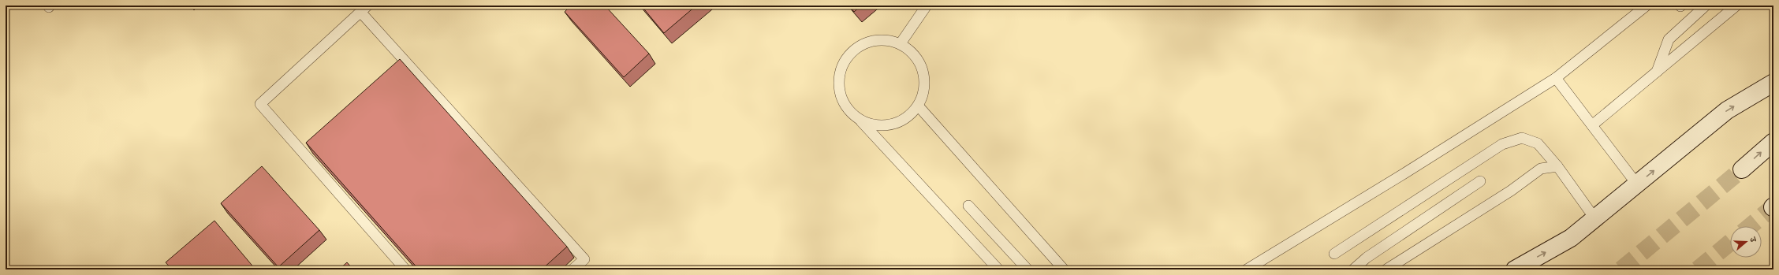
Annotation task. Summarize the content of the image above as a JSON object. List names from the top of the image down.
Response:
{
  "north": "right"
}
